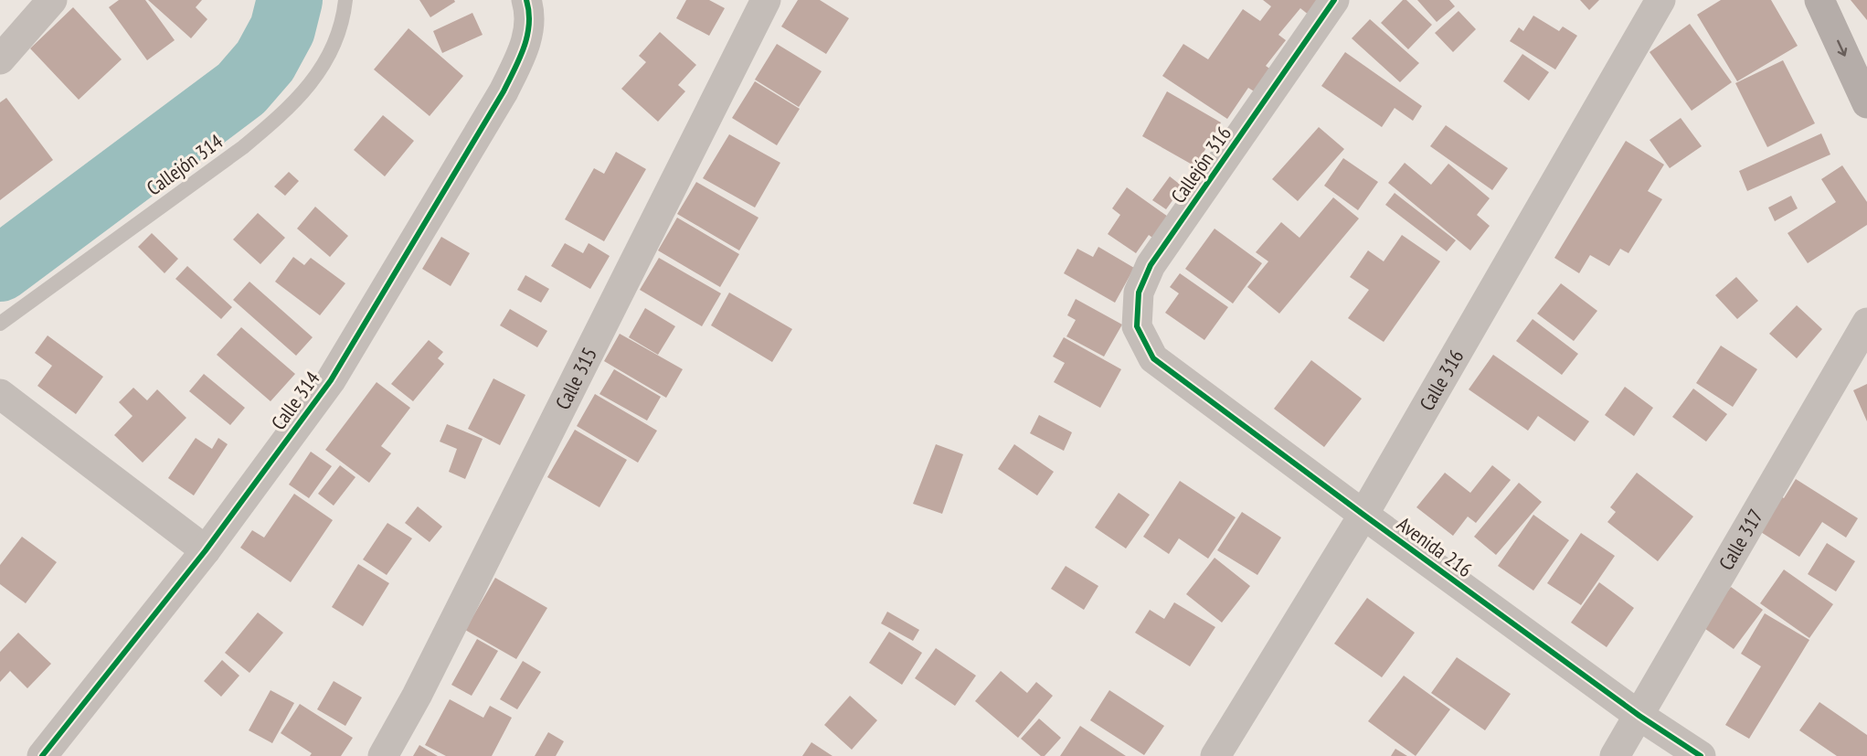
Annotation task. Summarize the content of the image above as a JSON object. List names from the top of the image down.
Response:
{
  "streets": {
    "street": [
      "Callejón 316",
      "Calle 315",
      "Calle 316",
      "Calle 314",
      "Calle 317",
      "Avenida 216"
    ],
    "lane": ["Callejón 314"]
  },
  "crossings": [
    ["Callejón 316", "Avenida 216"],
    ["Calle 316", "Avenida 216"],
    ["Calle 317", "Avenida 216"]
  ]
}
